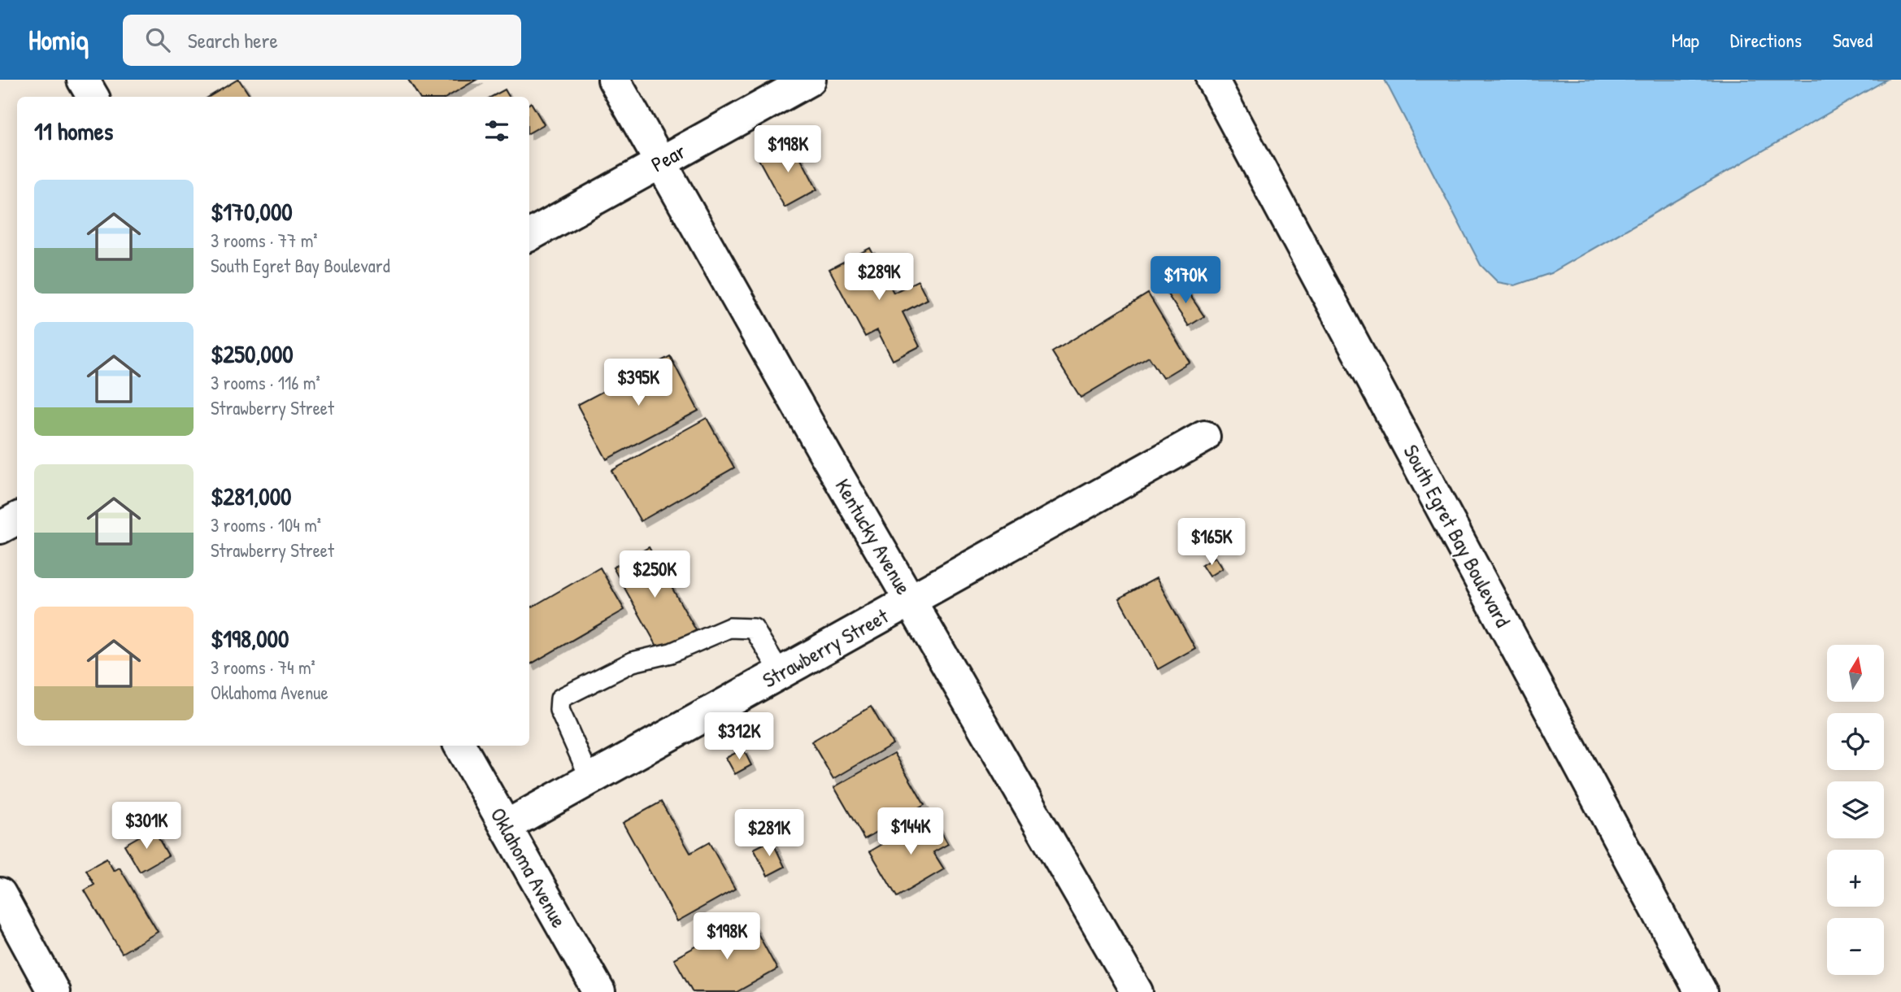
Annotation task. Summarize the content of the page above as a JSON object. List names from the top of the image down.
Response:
{
  "streets": {
    "street": [
      "Pear",
      "South Egret Bay Boulevard",
      "Kentucky Avenue",
      "Strawberry Street",
      "Oklahoma Avenue"
    ]
  },
  "crossings": [
    ["Pear", "Kentucky Avenue"],
    ["Kentucky Avenue", "Strawberry Street"],
    ["Strawberry Street", "Oklahoma Avenue"]
  ],
  "north": "top",
  "page": {
    "header": "Homiq",
    "search": "Search here",
    "nav": ["Map", "Directions", "Saved"],
    "heading": "11 homes",
    "price": [
      "$198K",
      "$289K",
      "$170K",
      "$395K",
      "$165K",
      "$250K",
      "$312K",
      "$301K",
      "$144K",
      "$281K",
      "$198K"
    ],
    "list": [
      {
        "name": "$170,000",
        "note": "3 rooms · 77 m² · South Egret Bay Boulevard"
      },
      {
        "name": "$250,000",
        "note": "3 rooms · 116 m² · Strawberry Street"
      },
      {
        "name": "$281,000",
        "note": "3 rooms · 104 m² · Strawberry Street"
      },
      {
        "name": "$198,000",
        "note": "3 rooms · 74 m² · Oklahoma Avenue"
      }
    ],
    "map_buttons": ["+", "−"]
  }
}
